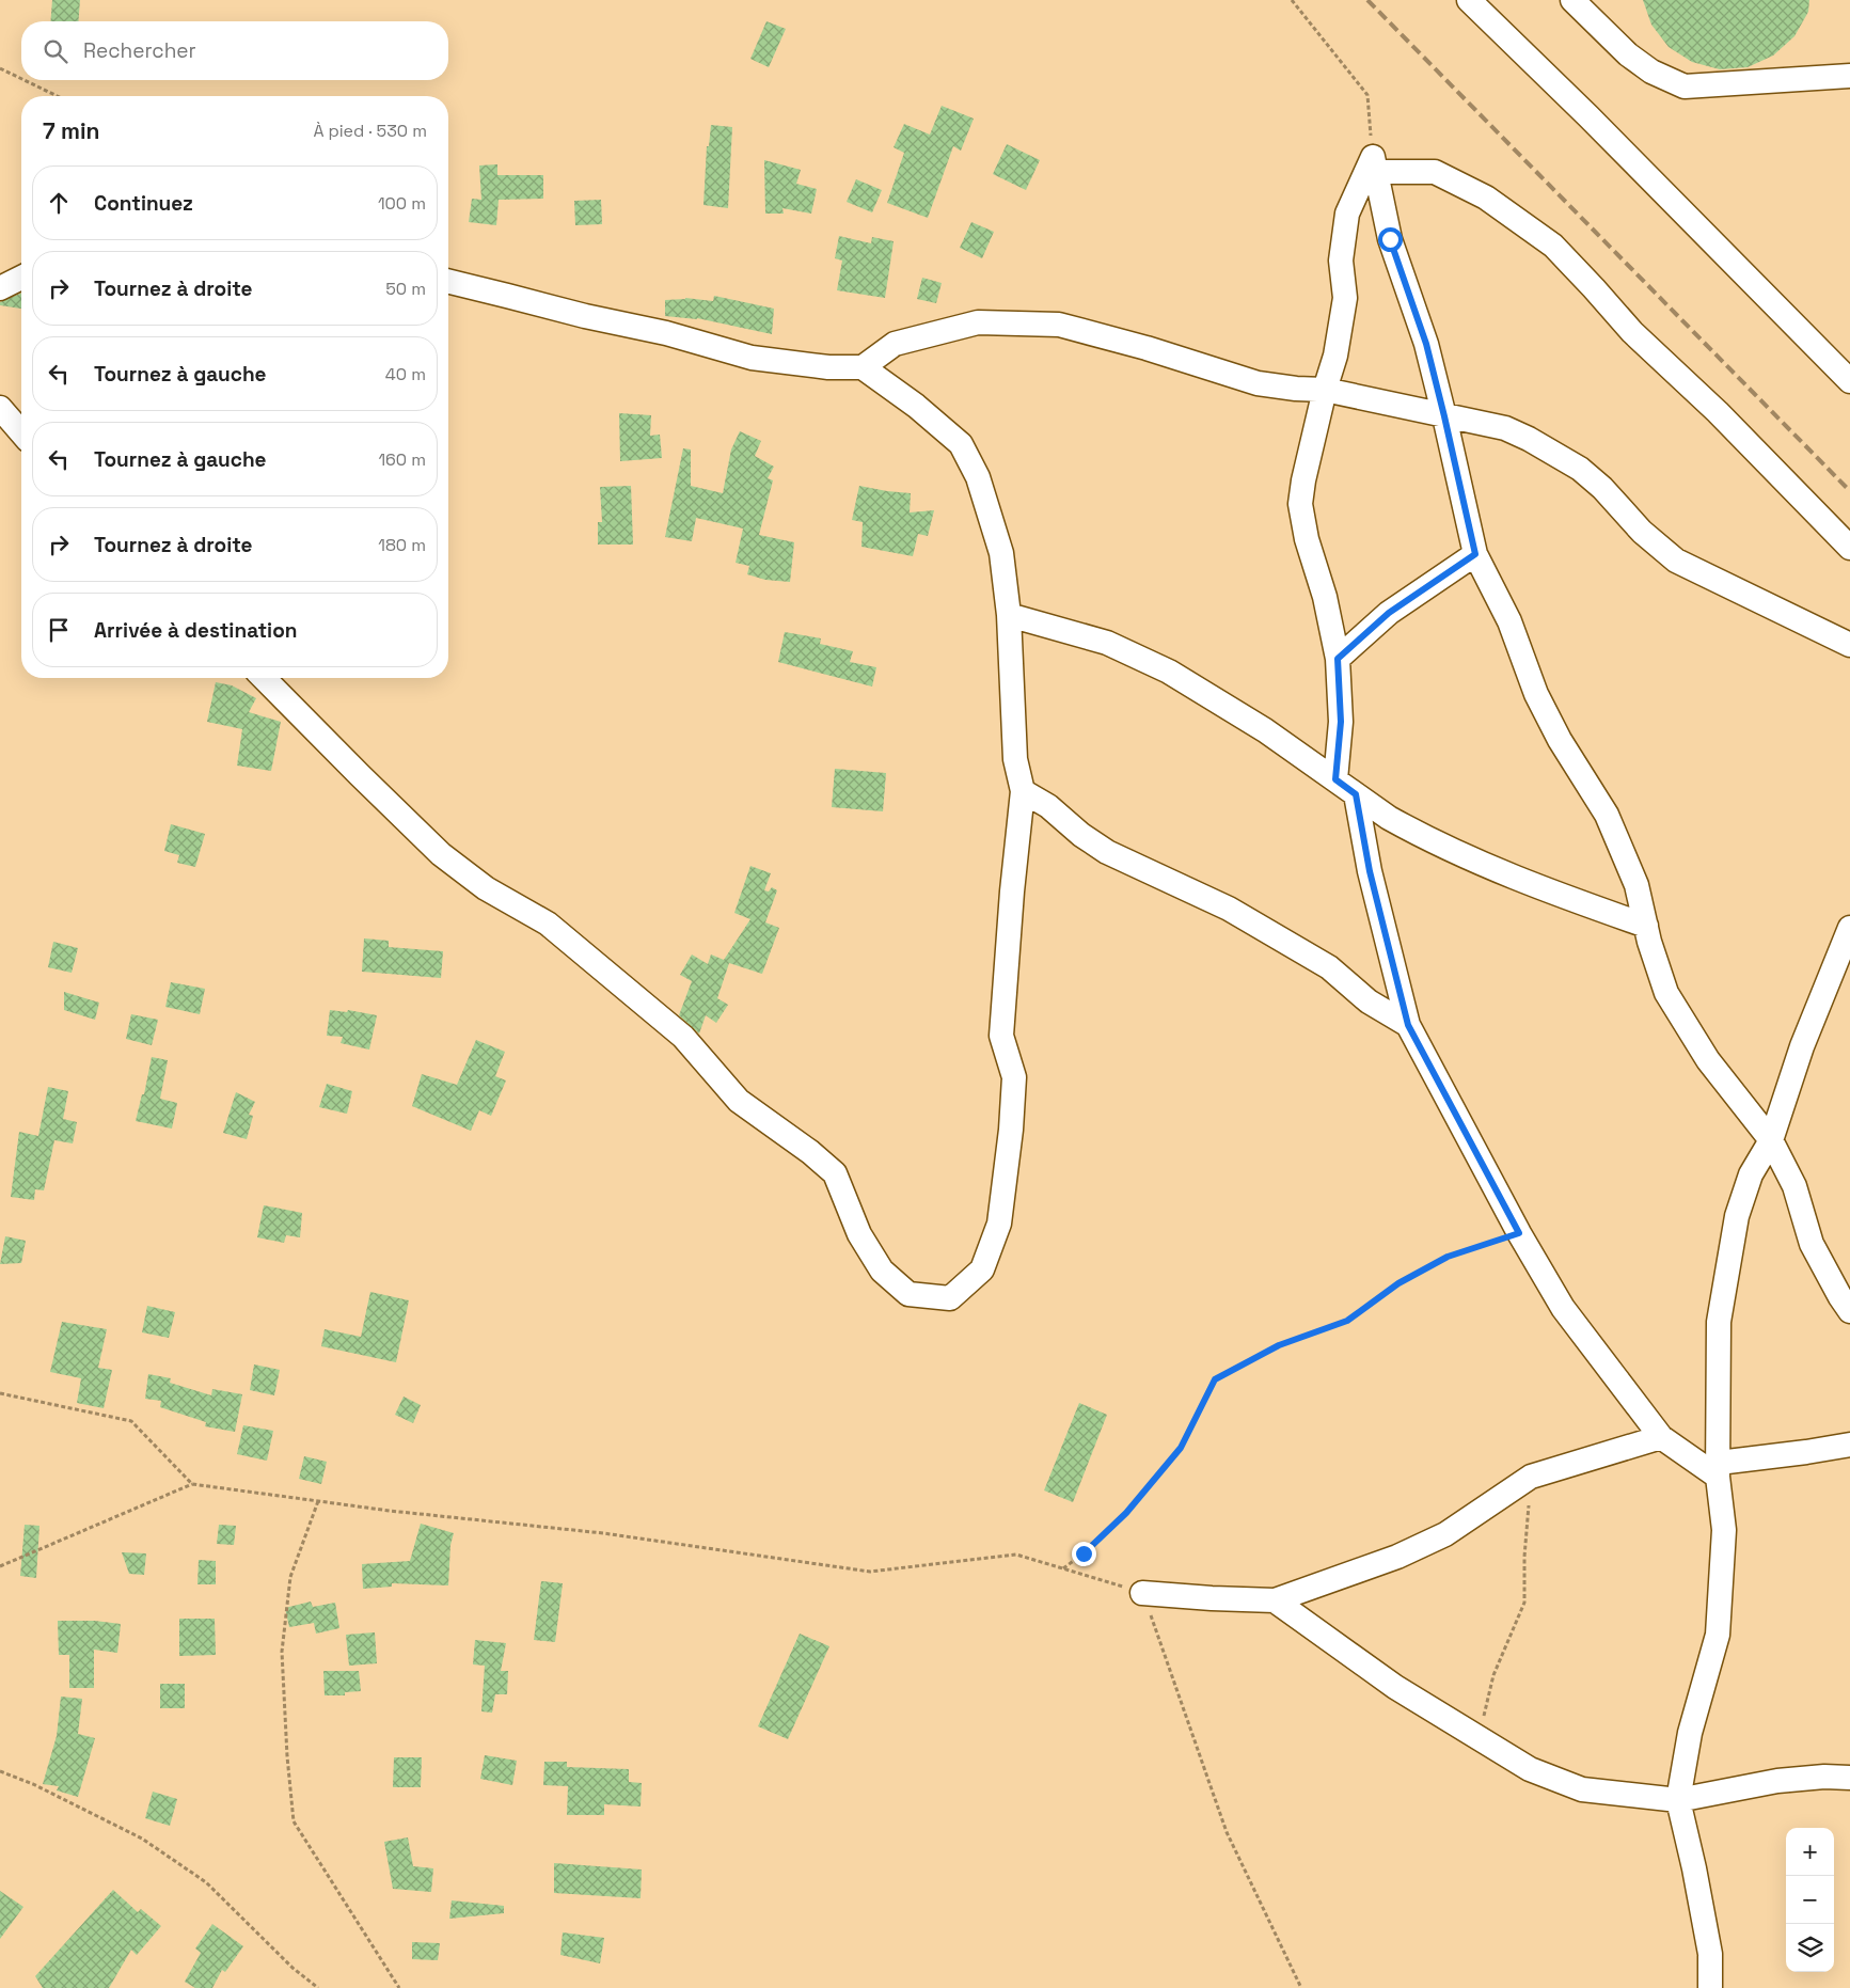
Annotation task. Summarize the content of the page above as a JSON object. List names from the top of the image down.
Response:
{
  "page": {
    "search": "Rechercher",
    "heading": ["7 min", "À pied · 530 m"],
    "list": [
      ["Continuez", "100 m"],
      ["Tournez à droite", "50 m"],
      ["Tournez à gauche", "40 m"],
      ["Tournez à gauche", "160 m"],
      ["Tournez à droite", "180 m"],
      "Arrivée à destination"
    ],
    "map_buttons": ["+", "−"]
  }
}
